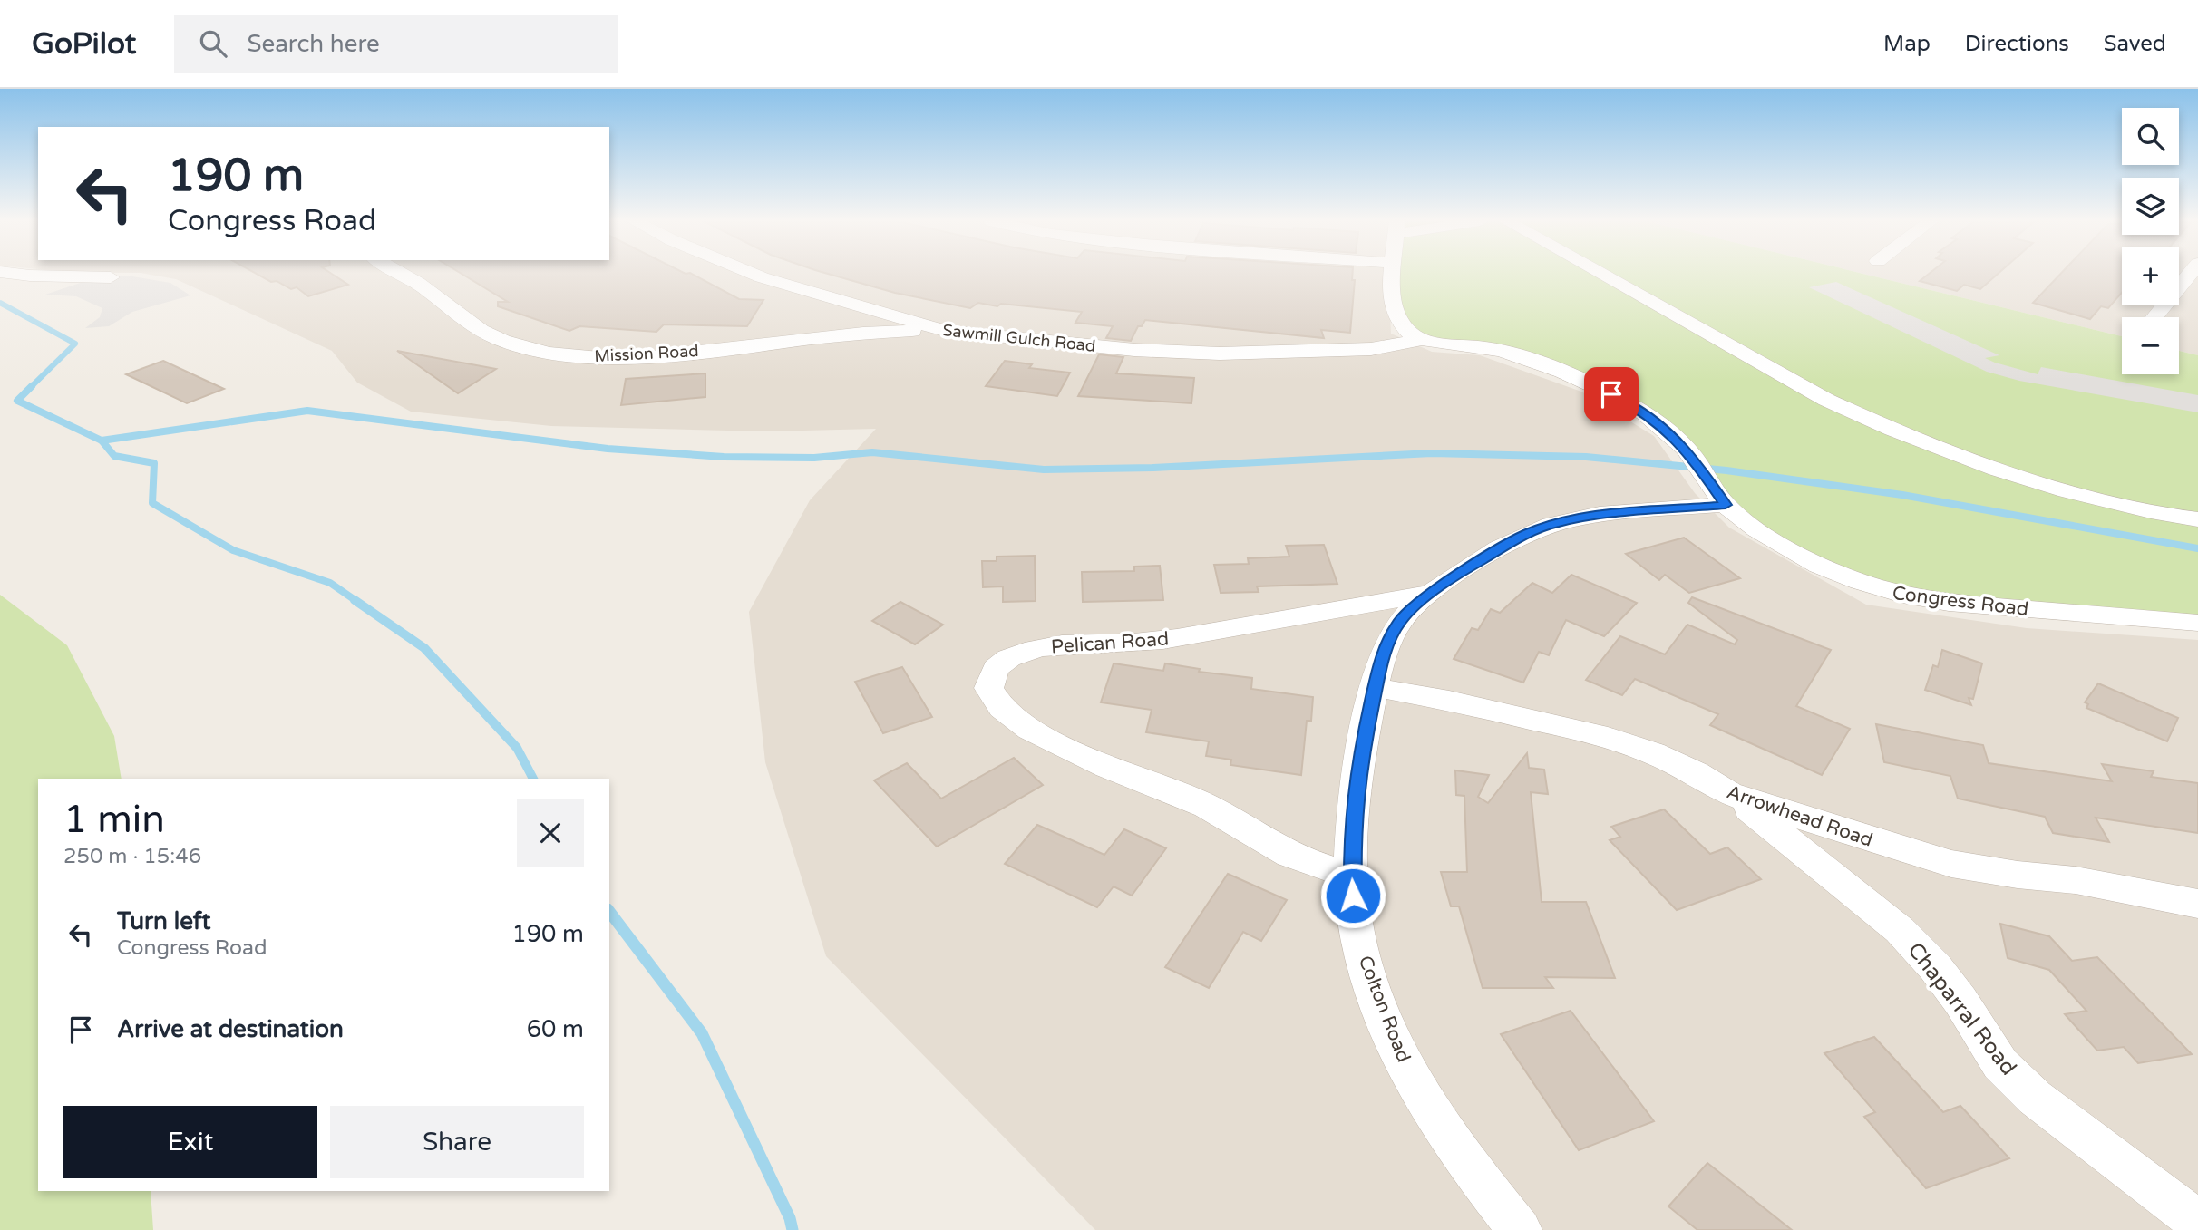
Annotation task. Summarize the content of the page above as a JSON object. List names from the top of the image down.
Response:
{
  "streets": {
    "street": [
      "Sawmill Gulch Road",
      "Mission Road",
      "Congress Road",
      "Pelican Road",
      "Arrowhead Road",
      "Colton Road",
      "Chaparral Road"
    ]
  },
  "crossings": [
    ["Sawmill Gulch Road", "Mission Road"],
    ["Sawmill Gulch Road", "Congress Road"],
    ["Congress Road", "Colton Road"],
    ["Pelican Road", "Colton Road"],
    ["Arrowhead Road", "Colton Road"],
    ["Arrowhead Road", "Chaparral Road"]
  ],
  "page": {
    "header": "GoPilot",
    "search": "Search here",
    "nav": ["Map", "Directions", "Saved"],
    "map_buttons": ["+", "−"],
    "turn": ["190 m", "Congress Road"],
    "heading": ["1 min", "250 m · 15:46"],
    "list": [
      {
        "name": "Turn left",
        "note": "Congress Road",
        "value": "190 m"
      },
      {
        "name": "Arrive at destination",
        "value": "60 m"
      }
    ],
    "buttons": ["Exit", "Share"]
  }
}
